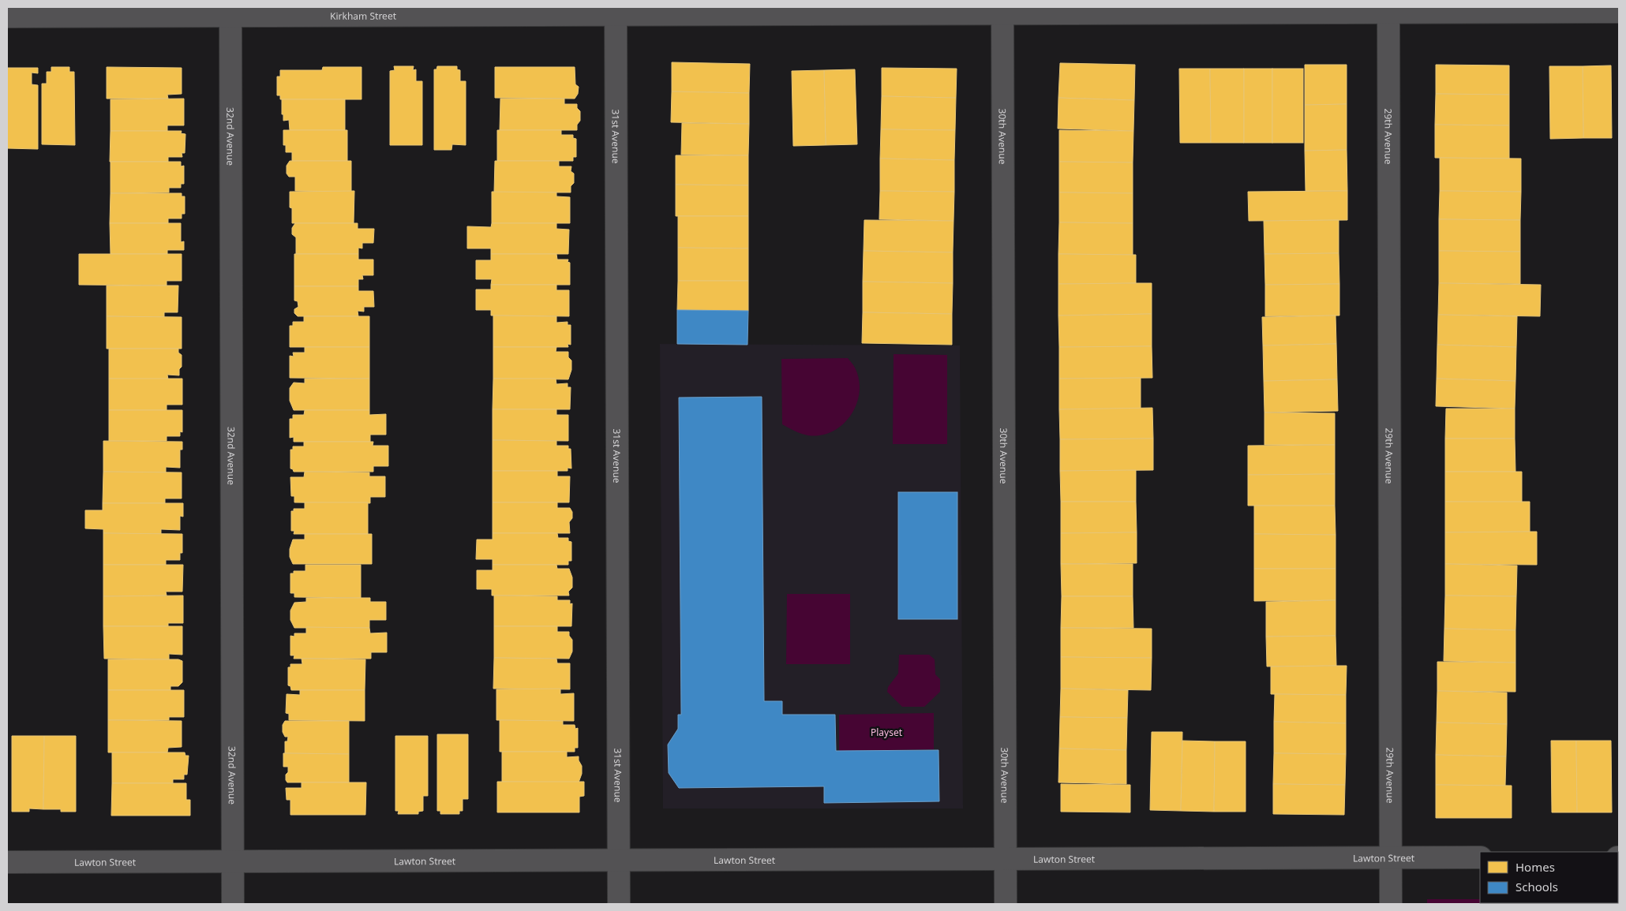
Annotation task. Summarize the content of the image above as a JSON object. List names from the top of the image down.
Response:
{
  "streets": {
    "street": [
      "Kirkham Street",
      "32nd Avenue",
      "31st Avenue",
      "30th Avenue",
      "29th Avenue",
      "Lawton Street"
    ]
  },
  "crossings": [
    ["Kirkham Street", "32nd Avenue"],
    ["Kirkham Street", "31st Avenue"],
    ["Kirkham Street", "30th Avenue"],
    ["Kirkham Street", "29th Avenue"],
    ["32nd Avenue", "Lawton Street"],
    ["31st Avenue", "Lawton Street"],
    ["30th Avenue", "Lawton Street"],
    ["29th Avenue", "Lawton Street"]
  ],
  "parks": ["Playset"],
  "legend": ["Homes", "Schools"]
}
